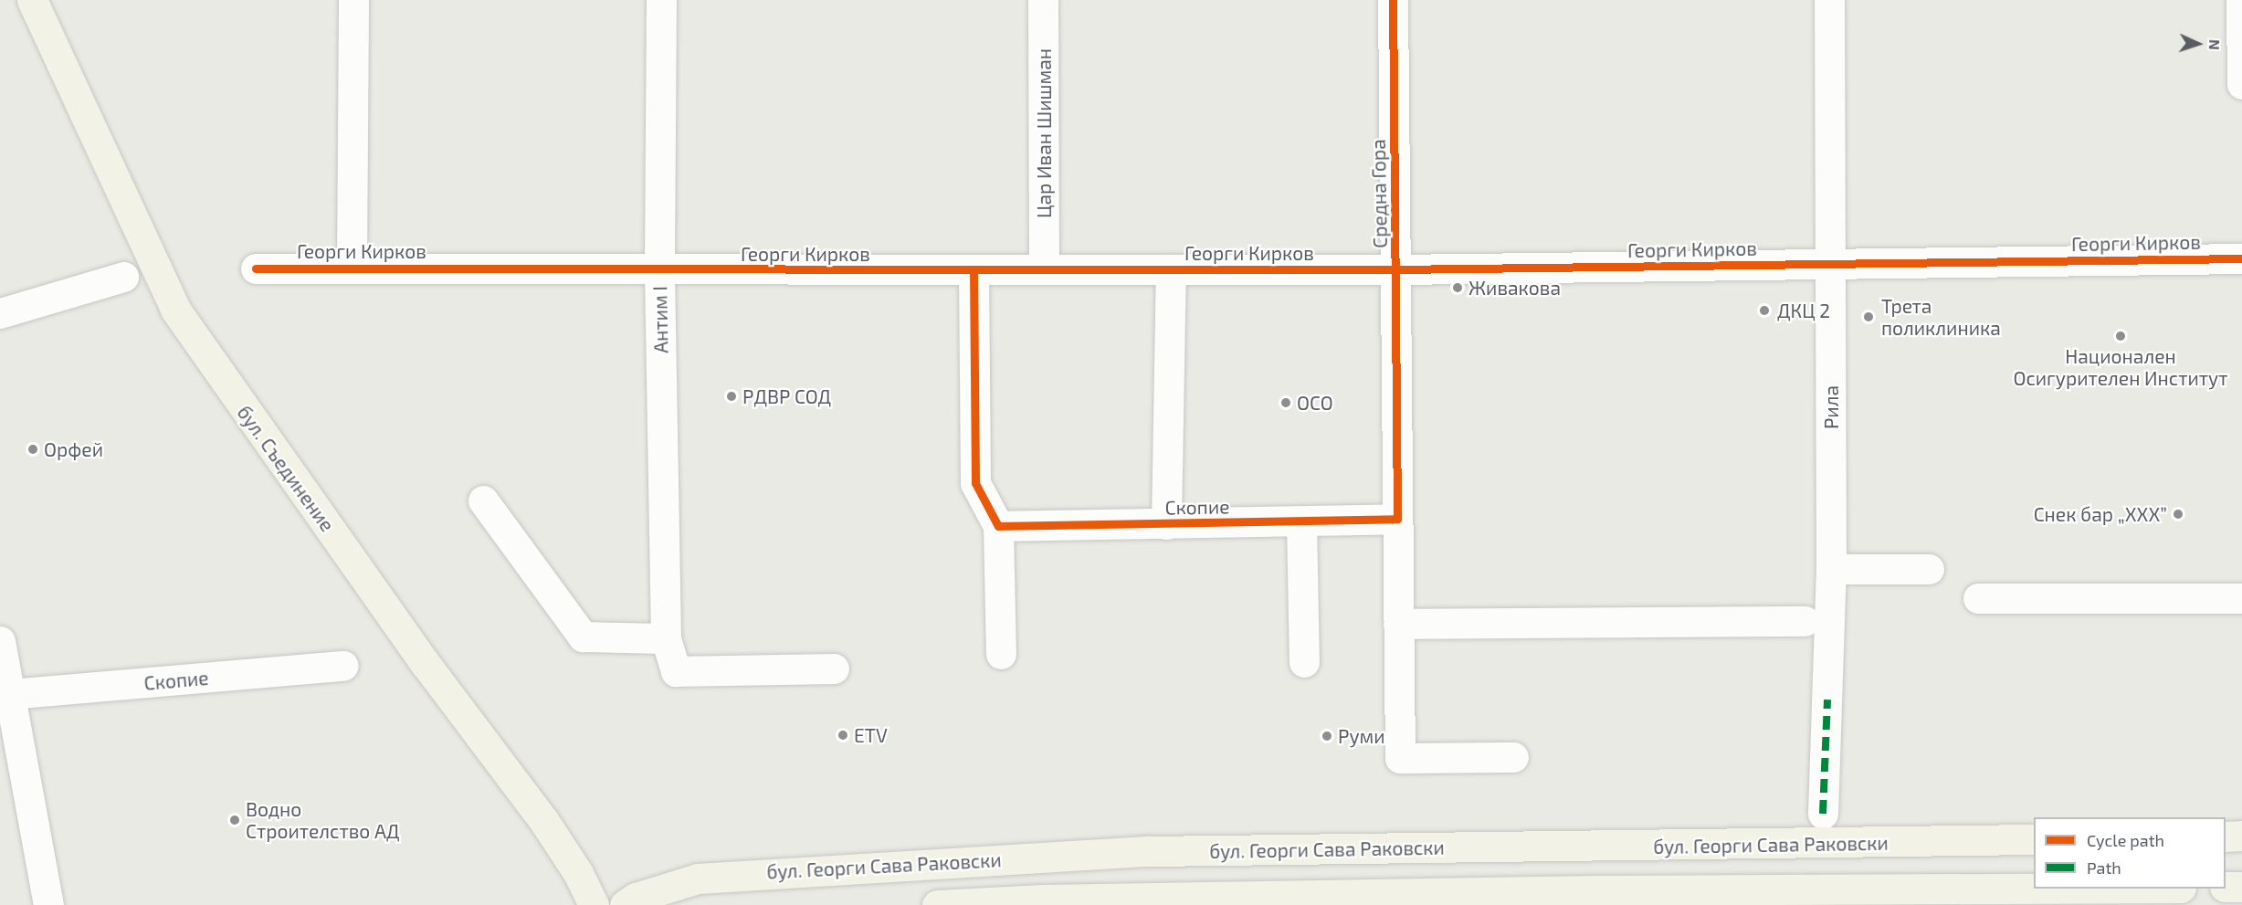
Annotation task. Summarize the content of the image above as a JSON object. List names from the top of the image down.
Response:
{
  "streets": {
    "main road": ["бул. Съединение", "бул. Георги Сава Раковски"],
    "street": [
      "Цар Иван Шишман",
      "Средна Гора",
      "Георги Кирков",
      "Антим I",
      "Рила",
      "Скопие"
    ]
  },
  "crossings": [
    ["Цар Иван Шишман", "Георги Кирков"],
    ["Средна Гора", "Георги Кирков"],
    ["Средна Гора", "Скопие"],
    ["Георги Кирков", "Антим I"],
    ["Георги Кирков", "Рила"]
  ],
  "places": [
    "Живакова",
    "ДКЦ 2",
    "Трета поликлиника",
    "Национален Осигурителен Институт",
    "РДВР СОД",
    "ОСО",
    "Орфей",
    "Снек бар „ХХХ”",
    "ETV",
    "Руми",
    "Водно Строителство АД"
  ],
  "legend": ["Cycle path", "Path"],
  "north": "right"
}
